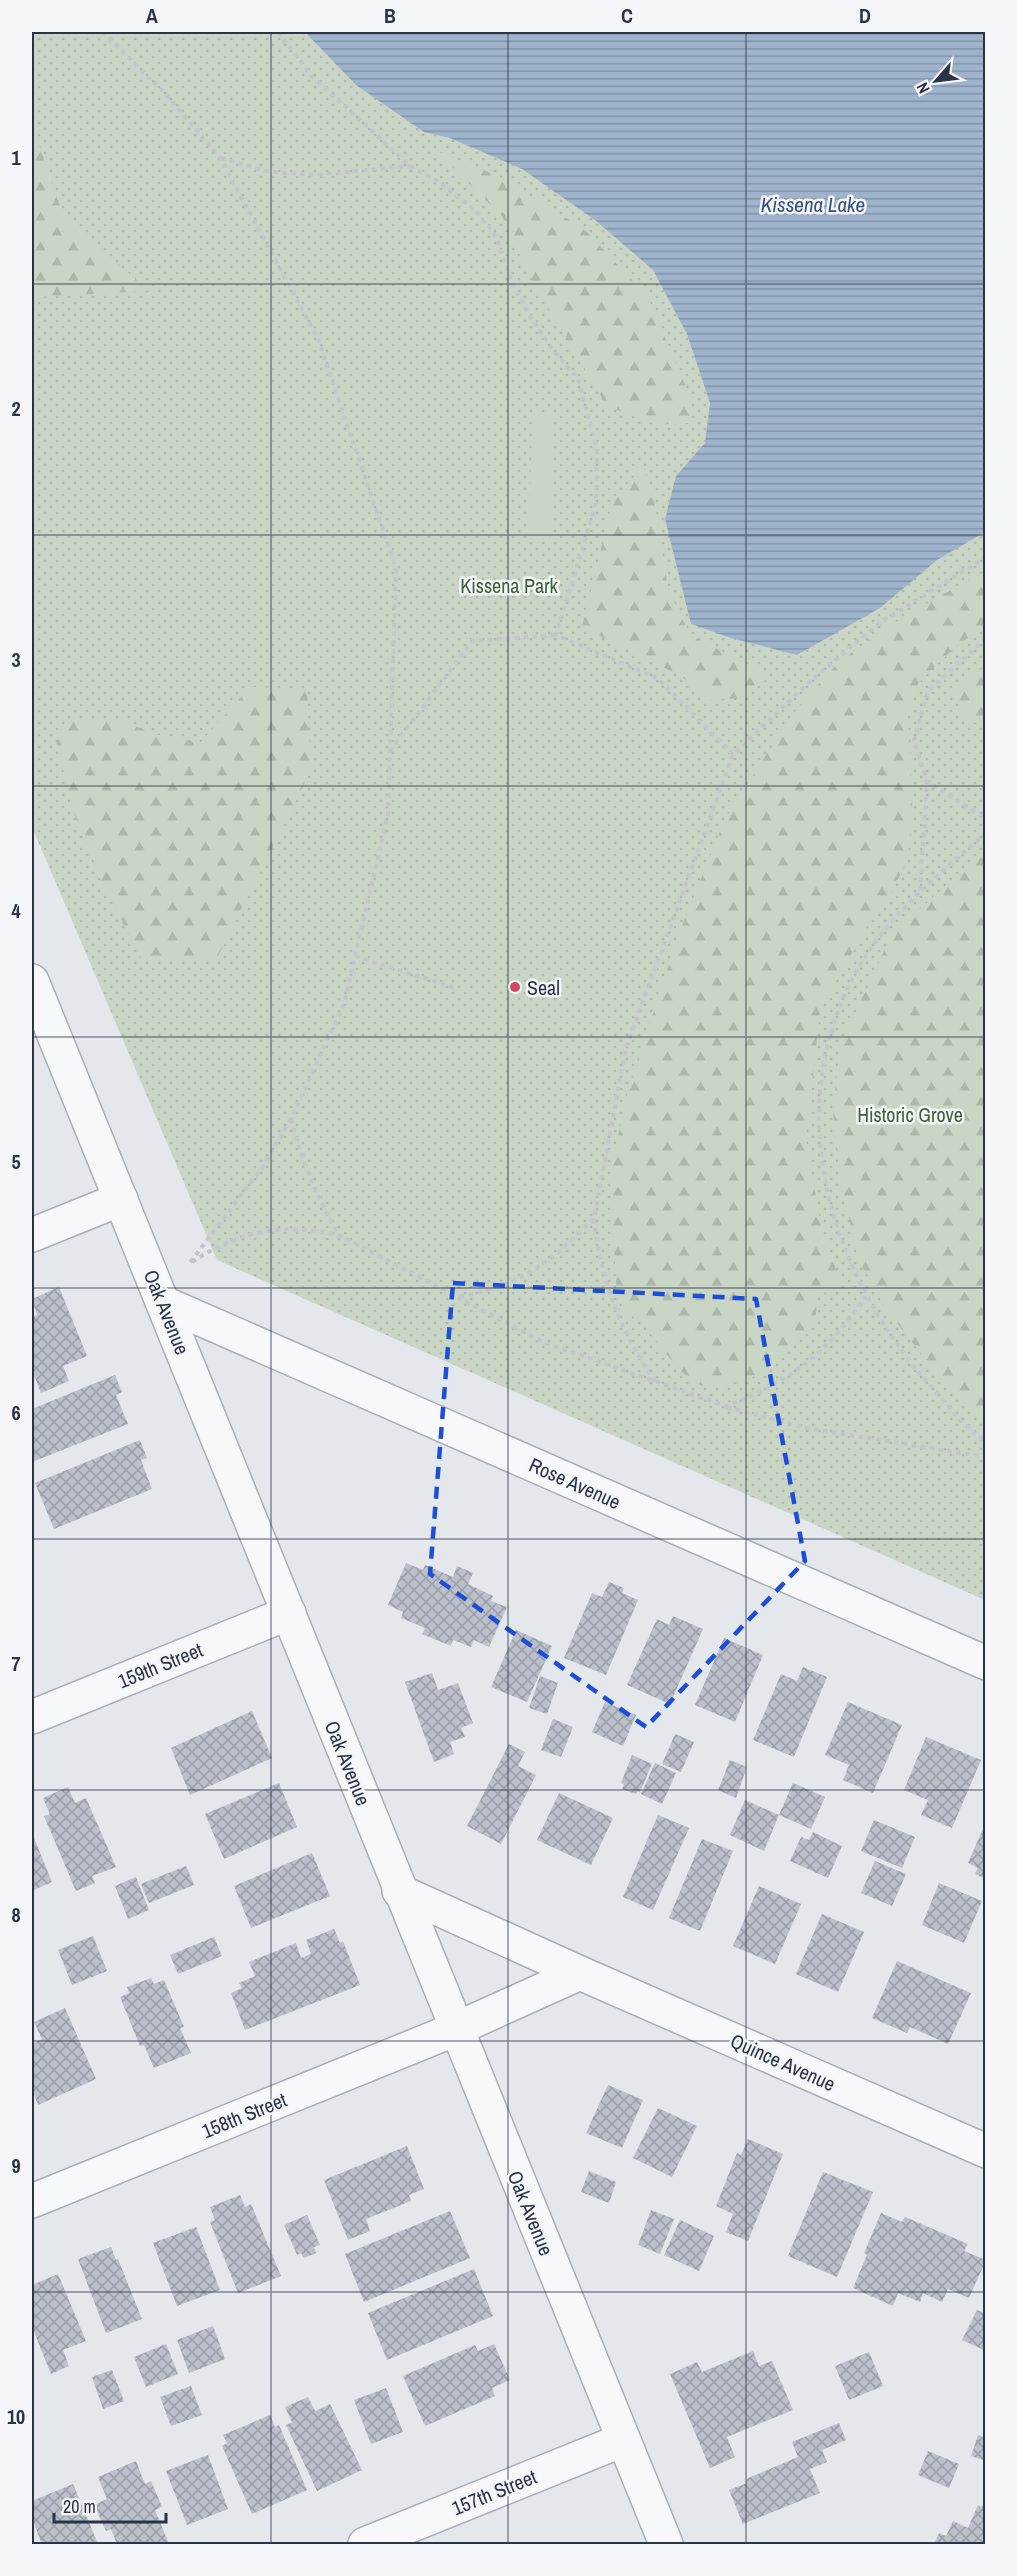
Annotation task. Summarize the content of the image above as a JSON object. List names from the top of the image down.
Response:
{
  "streets": {
    "street": [
      "Oak Avenue",
      "Rose Avenue",
      "159th Street",
      "Quince Avenue",
      "158th Street",
      "157th Street"
    ]
  },
  "crossings": [
    ["Oak Avenue", "Rose Avenue"],
    ["Oak Avenue", "159th Street"],
    ["Oak Avenue", "Quince Avenue"],
    ["Oak Avenue", "158th Street"],
    ["Oak Avenue", "157th Street"]
  ],
  "water": ["Kissena Lake"],
  "parks": ["Kissena Park", "Historic Grove"],
  "places": ["Seal"],
  "scale_bar": "20 m",
  "north": "bottom left",
  "grid": {
    "columns": [
      "A",
      "B",
      "C",
      "D"
    ],
    "rows": [
      "1",
      "2",
      "3",
      "4",
      "5",
      "6",
      "7",
      "8",
      "9",
      "10"
    ]
  }
}
